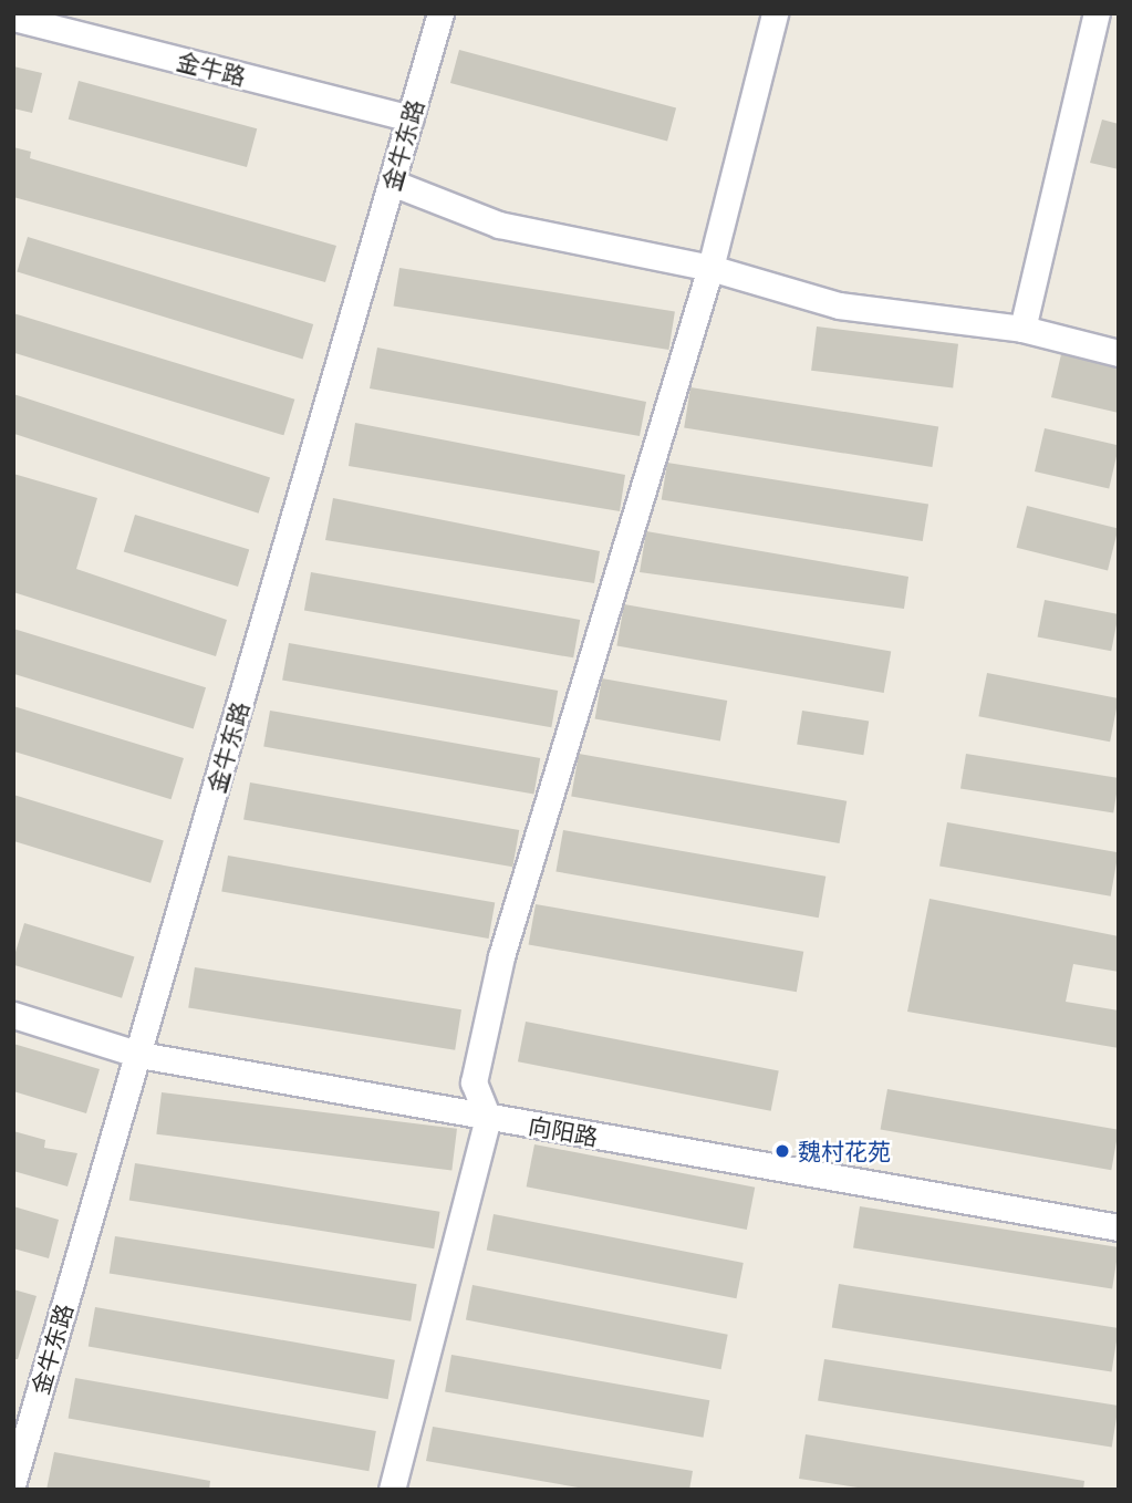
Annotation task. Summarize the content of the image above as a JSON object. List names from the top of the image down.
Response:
{
  "streets": {
    "street": ["金牛路", "金牛东路", "向阳路"]
  },
  "crossings": [
    ["金牛路", "金牛东路"],
    ["金牛东路", "向阳路"]
  ],
  "places": ["魏村花苑"]
}
